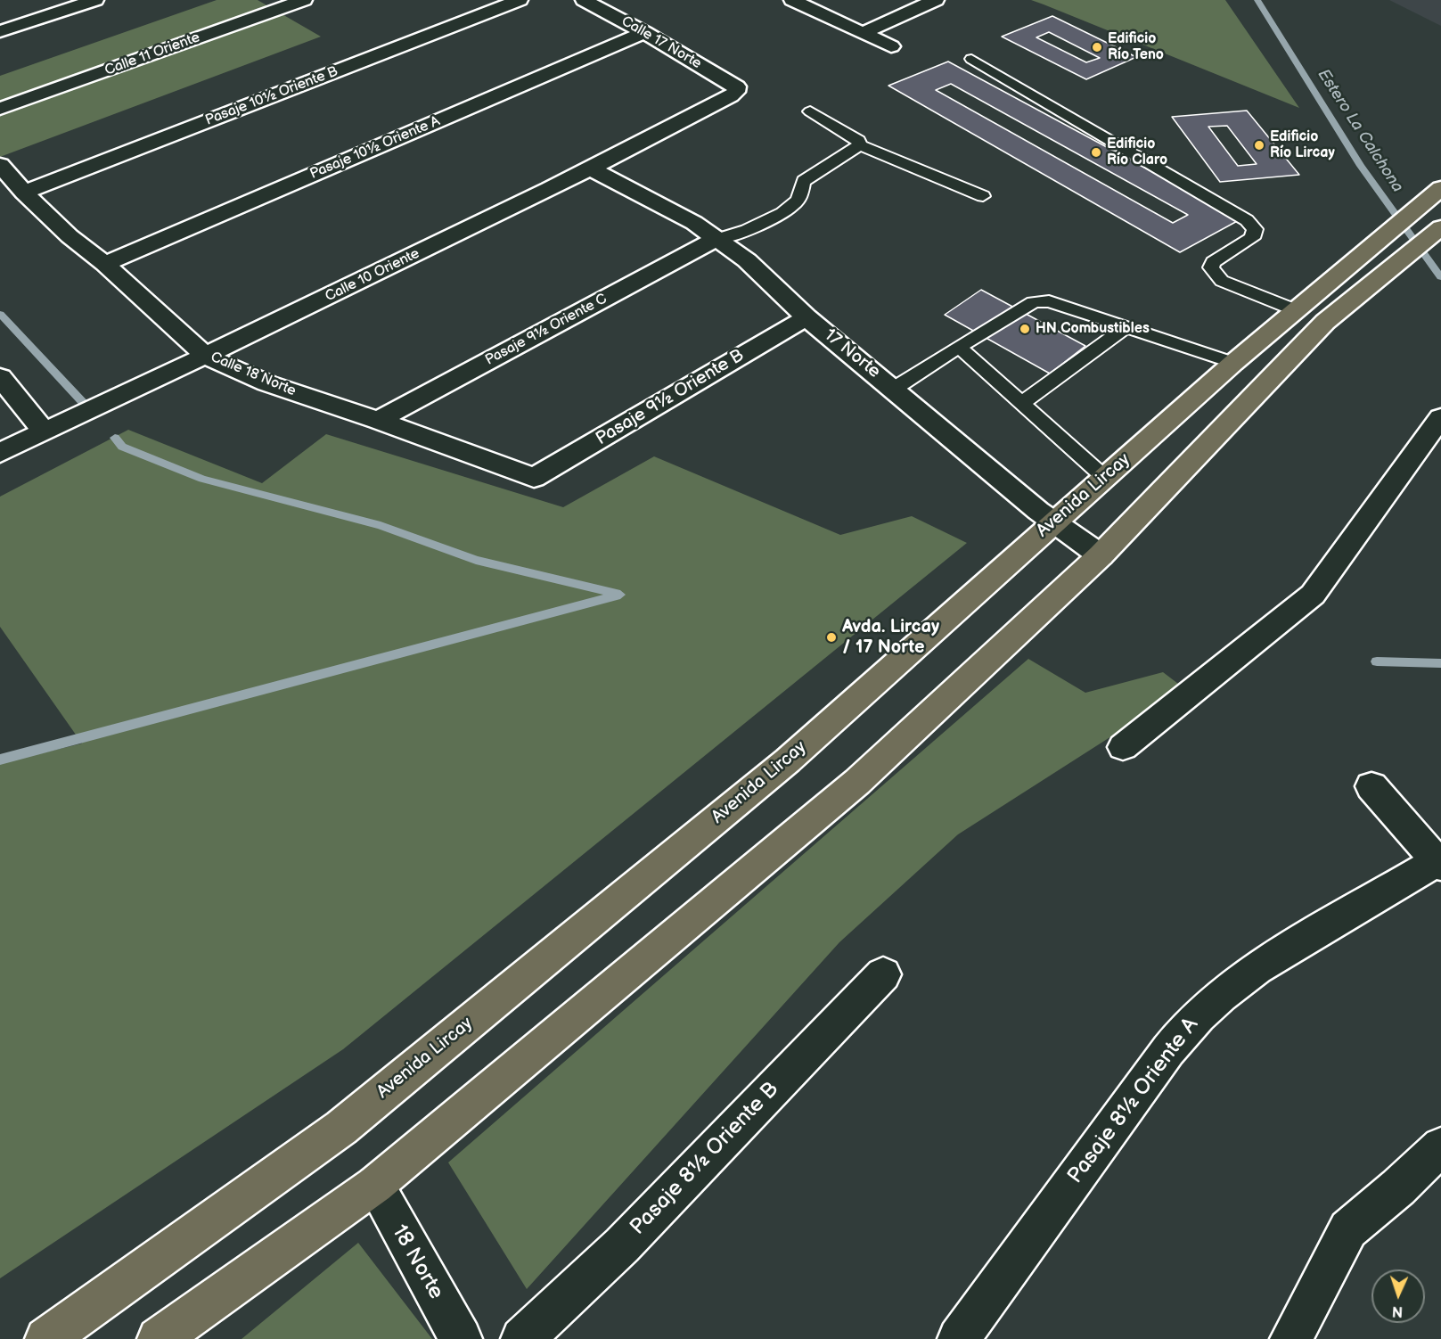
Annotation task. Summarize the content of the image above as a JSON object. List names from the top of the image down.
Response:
{
  "streets": {
    "main road": ["Avenida Lircay"],
    "street": [
      "Calle 17 Norte",
      "Calle 11 Oriente",
      "Pasaje 10½ Oriente B",
      "Pasaje 10½ Oriente A",
      "Calle 10 Oriente",
      "Pasaje 9½ Oriente C",
      "17 Norte",
      "Calle 18 Norte",
      "Pasaje 9½ Oriente B",
      "Pasaje 8½ Oriente A",
      "Pasaje 8½ Oriente B",
      "18 Norte"
    ]
  },
  "crossings": [
    ["Calle 17 Norte", "Pasaje 10½ Oriente A"],
    ["Calle 17 Norte", "Calle 10 Oriente"],
    ["Pasaje 10½ Oriente B", "Calle 18 Norte"],
    ["Pasaje 10½ Oriente A", "Calle 18 Norte"],
    ["Calle 10 Oriente", "17 Norte"],
    ["Calle 10 Oriente", "Calle 18 Norte"],
    ["Pasaje 9½ Oriente C", "17 Norte"],
    ["Pasaje 9½ Oriente C", "Calle 18 Norte"],
    ["17 Norte", "Pasaje 9½ Oriente B"],
    ["17 Norte", "Avenida Lircay"],
    ["Calle 18 Norte", "Pasaje 9½ Oriente B"],
    ["Avenida Lircay", "18 Norte"]
  ],
  "water": ["Estero La Calchona"],
  "places": [
    "Edificio Río Teno",
    "Edificio Río Lircay",
    "Edificio Río Claro",
    "HN Combustibles",
    "Avda. Lircay / 17 Norte"
  ],
  "north": "bottom"
}
